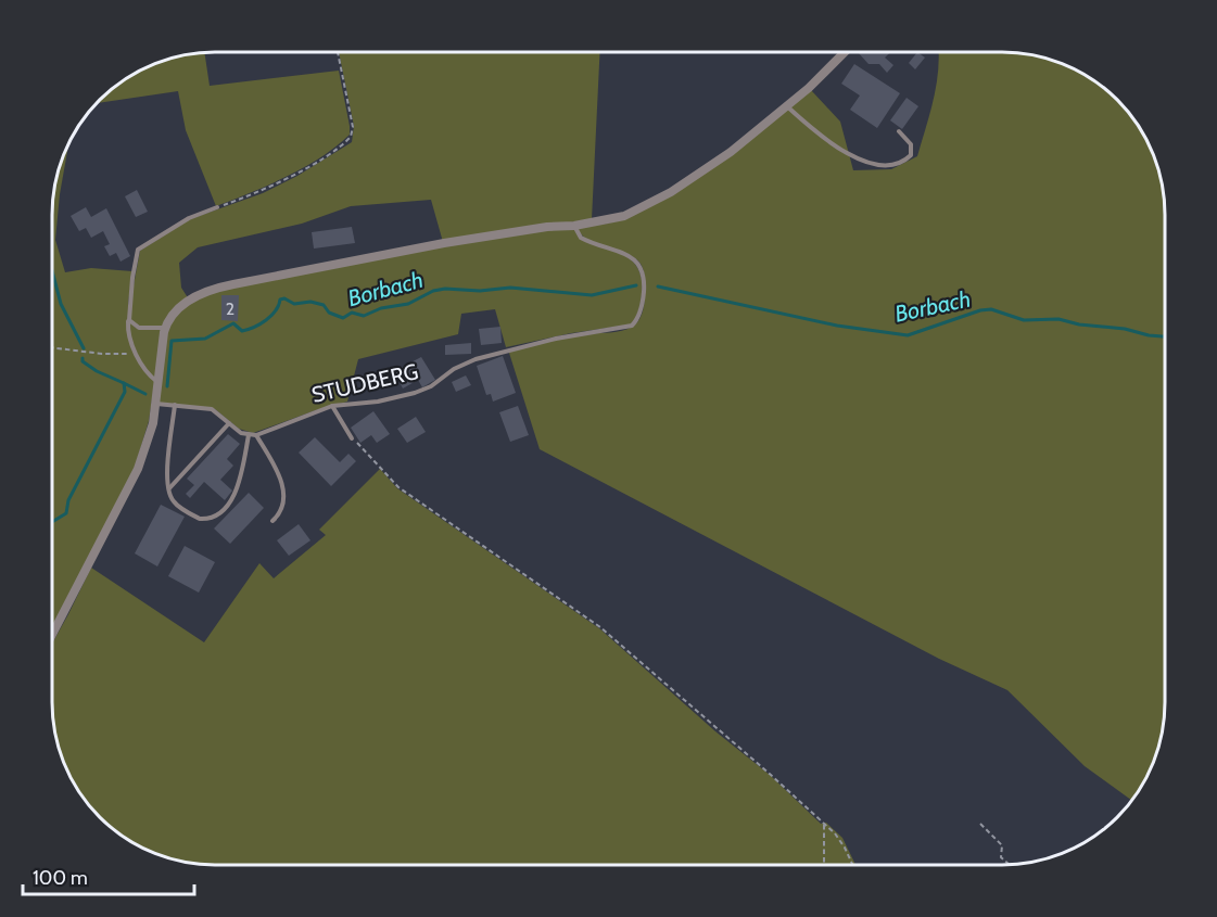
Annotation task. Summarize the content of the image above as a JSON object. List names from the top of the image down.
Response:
{
  "streets": {
    "lane": ["STUDBERG"]
  },
  "water": ["Borbach"],
  "house_numbers": ["2"],
  "scale_bar": "100 m"
}
